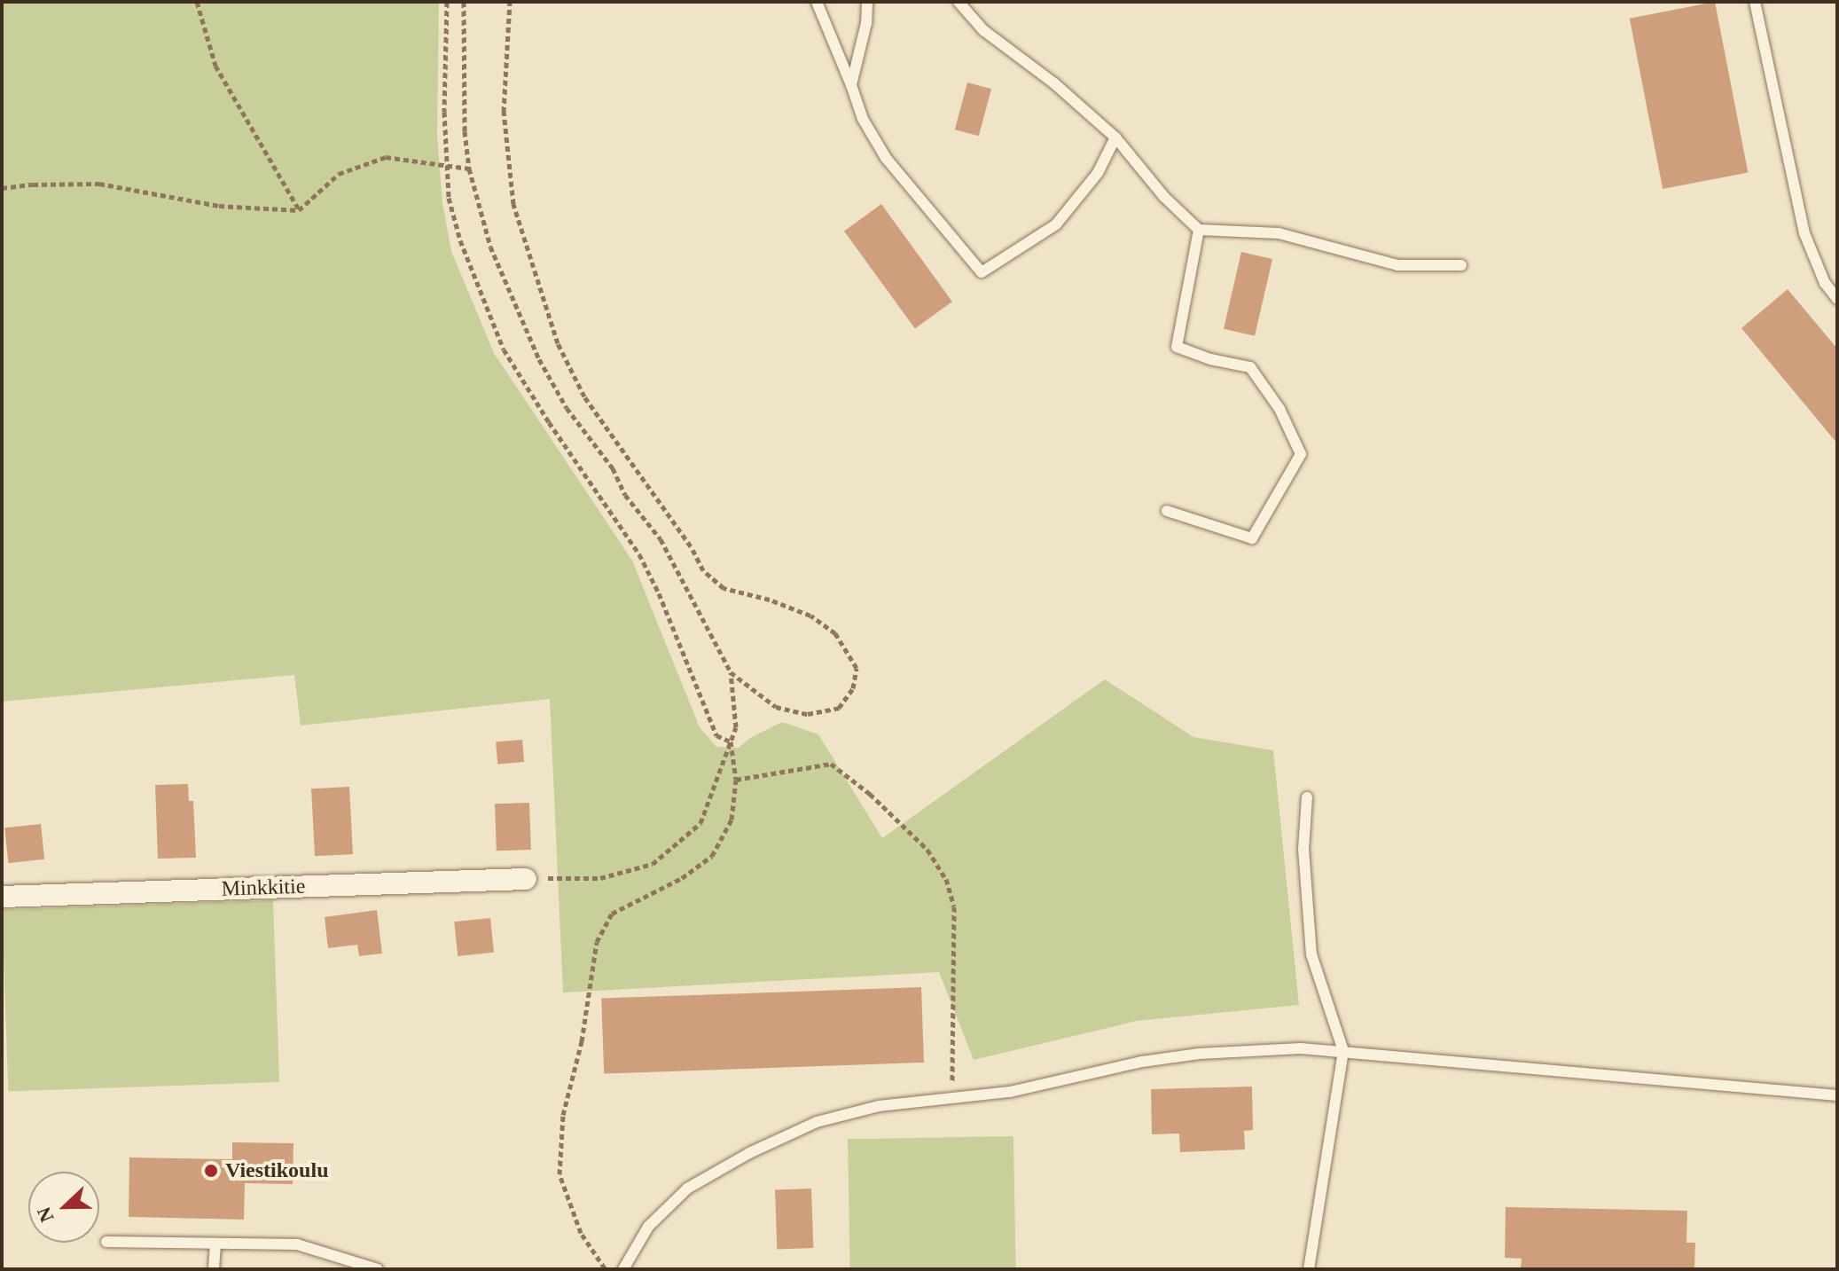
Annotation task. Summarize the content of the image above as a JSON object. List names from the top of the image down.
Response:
{
  "streets": {
    "street": ["Minkkitie"]
  },
  "places": ["Viestikoulu"],
  "north": "left"
}
